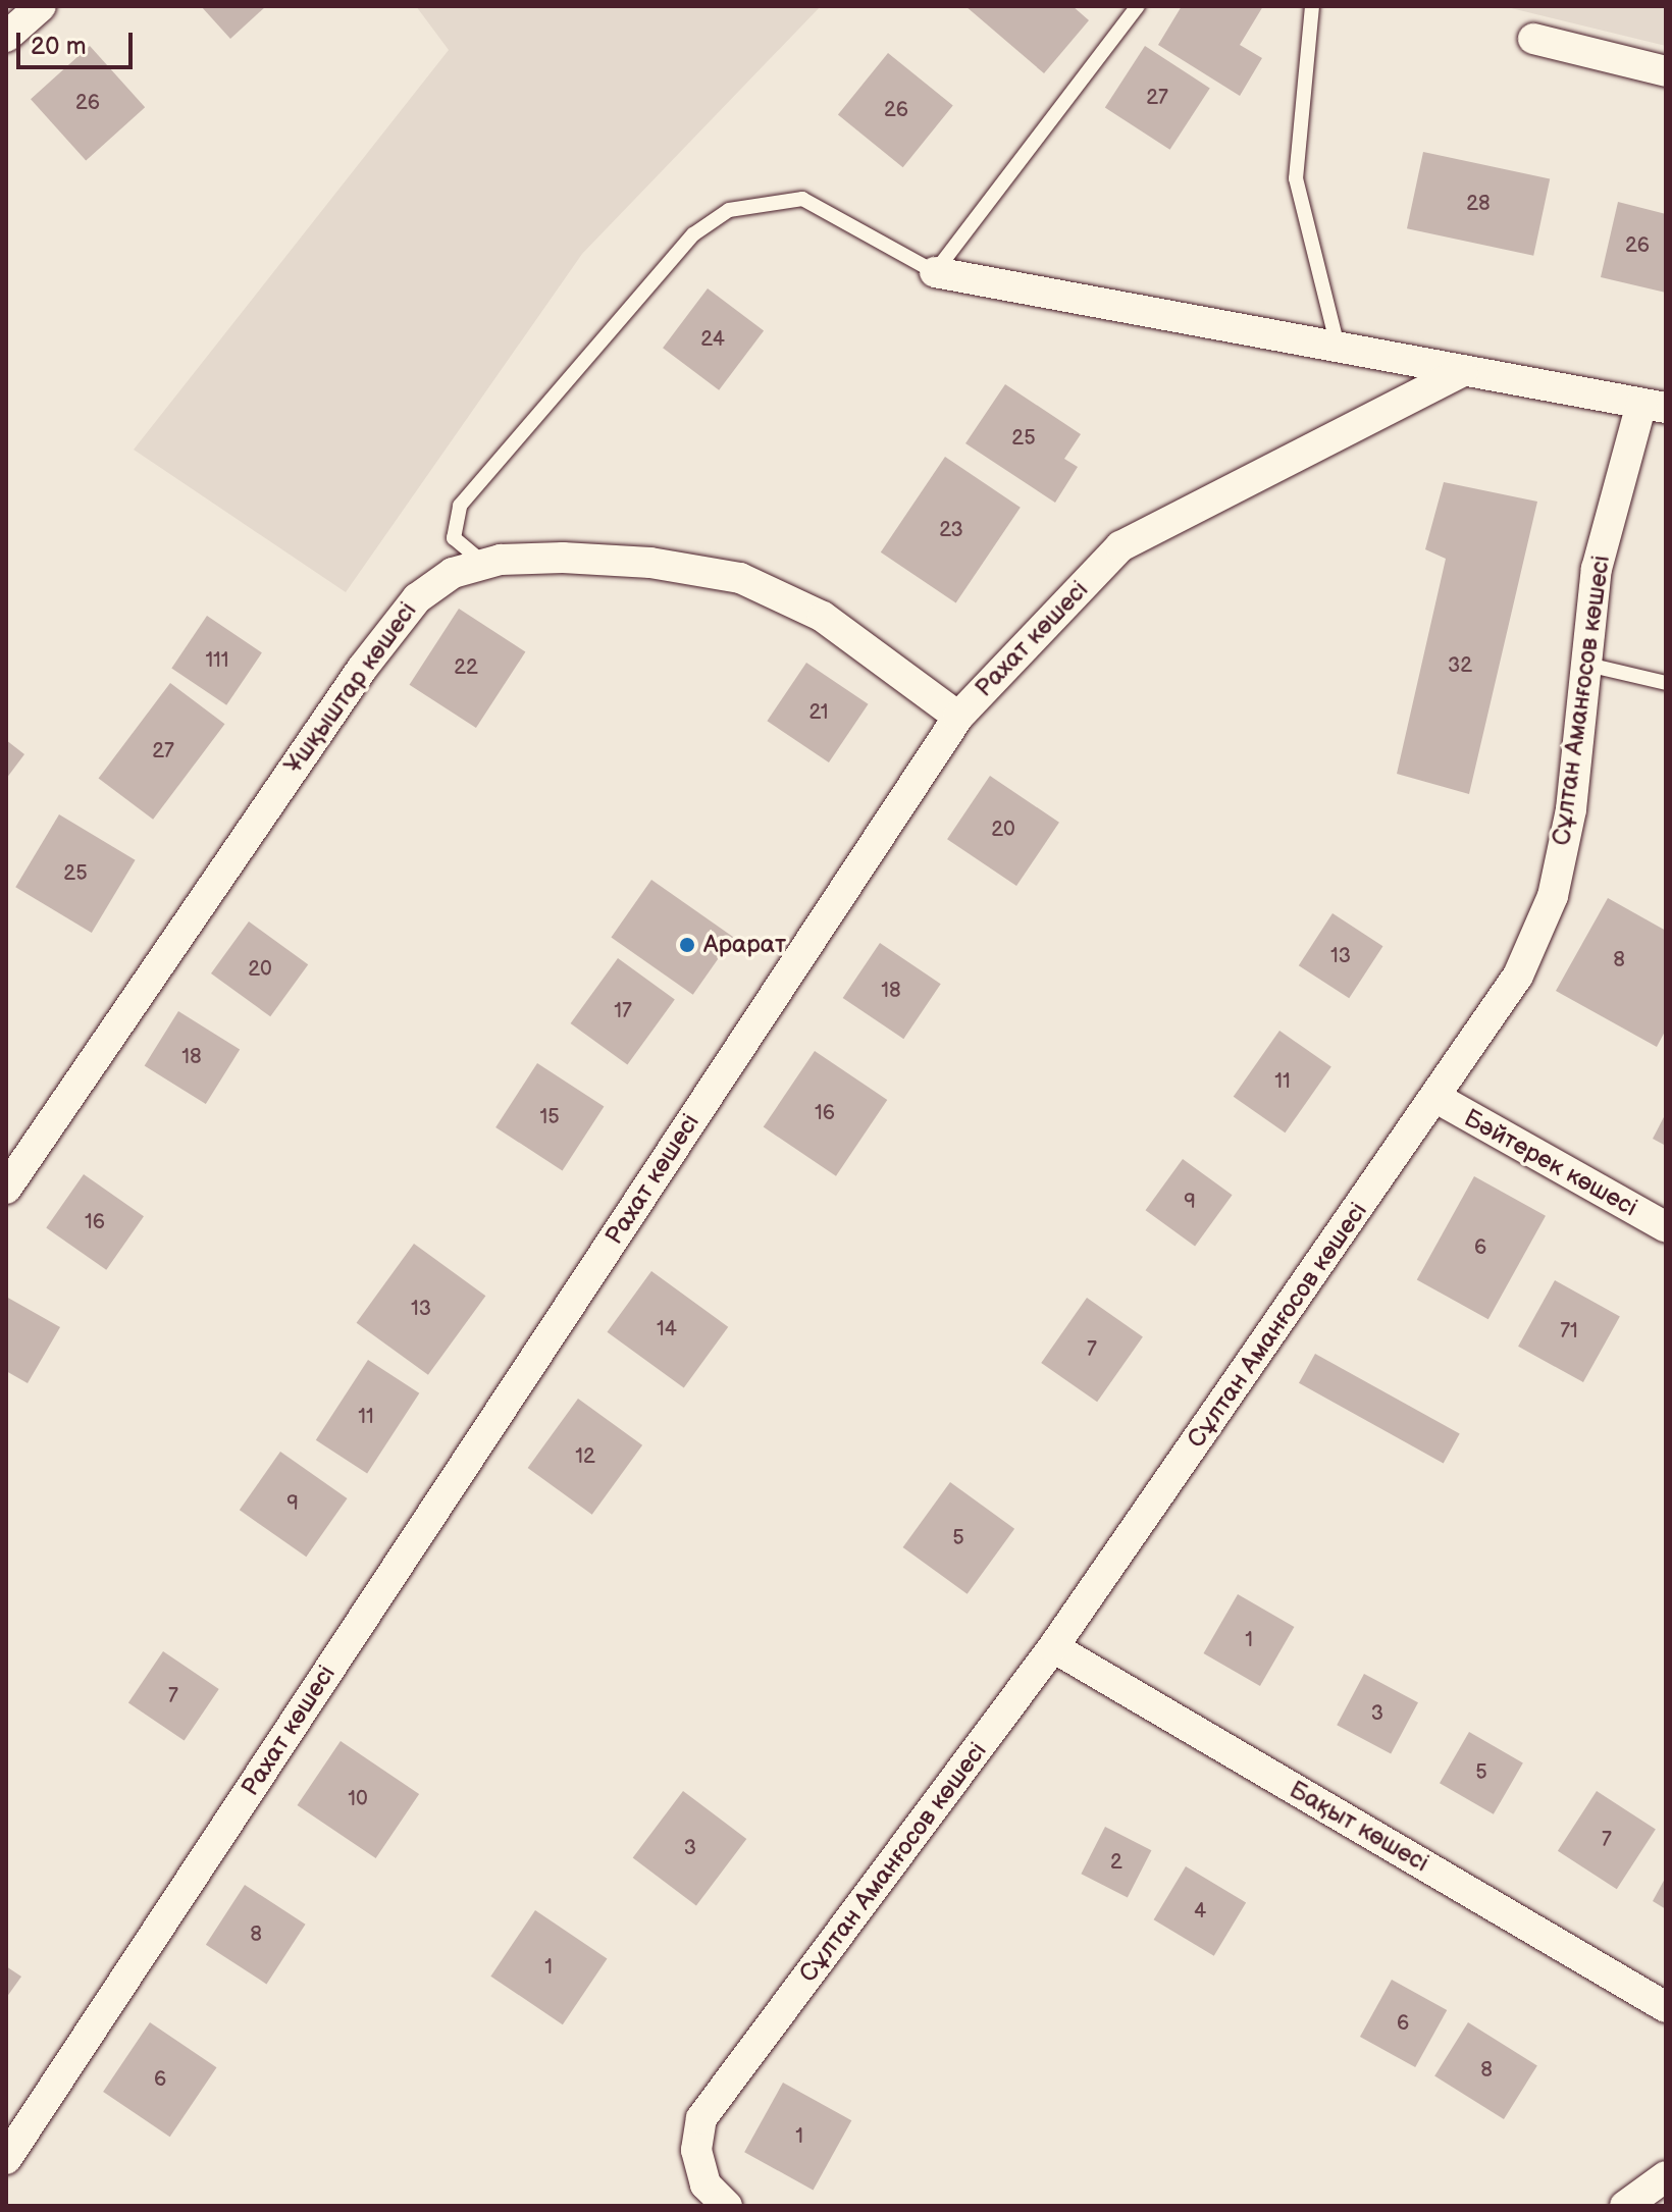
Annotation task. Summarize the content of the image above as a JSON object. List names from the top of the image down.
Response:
{
  "streets": {
    "street": [
      "Рахат көшесі",
      "Ұшқыштар көшесі",
      "Сұлтан Аманғосов көшесі",
      "Бәйтерек көшесі",
      "Бақыт көшесі"
    ]
  },
  "crossings": [
    ["Рахат көшесі", "Ұшқыштар көшесі"],
    ["Сұлтан Аманғосов көшесі", "Бәйтерек көшесі"],
    ["Сұлтан Аманғосов көшесі", "Бақыт көшесі"]
  ],
  "places": ["Арарат"],
  "house_numbers": [
    "27",
    "26",
    "26",
    "28",
    "26",
    "24",
    "25",
    "23",
    "111",
    "32",
    "22",
    "21",
    "27",
    "20",
    "25",
    "13",
    "8",
    "20",
    "18",
    "17",
    "18",
    "11",
    "16",
    "15",
    "9",
    "16",
    "6",
    "13",
    "14",
    "71",
    "7",
    "11",
    "12",
    "9",
    "5",
    "1",
    "7",
    "3",
    "5",
    "10",
    "7",
    "3",
    "2",
    "4",
    "8",
    "1",
    "6",
    "8",
    "6",
    "1"
  ],
  "scale_bar": "20 m"
}
